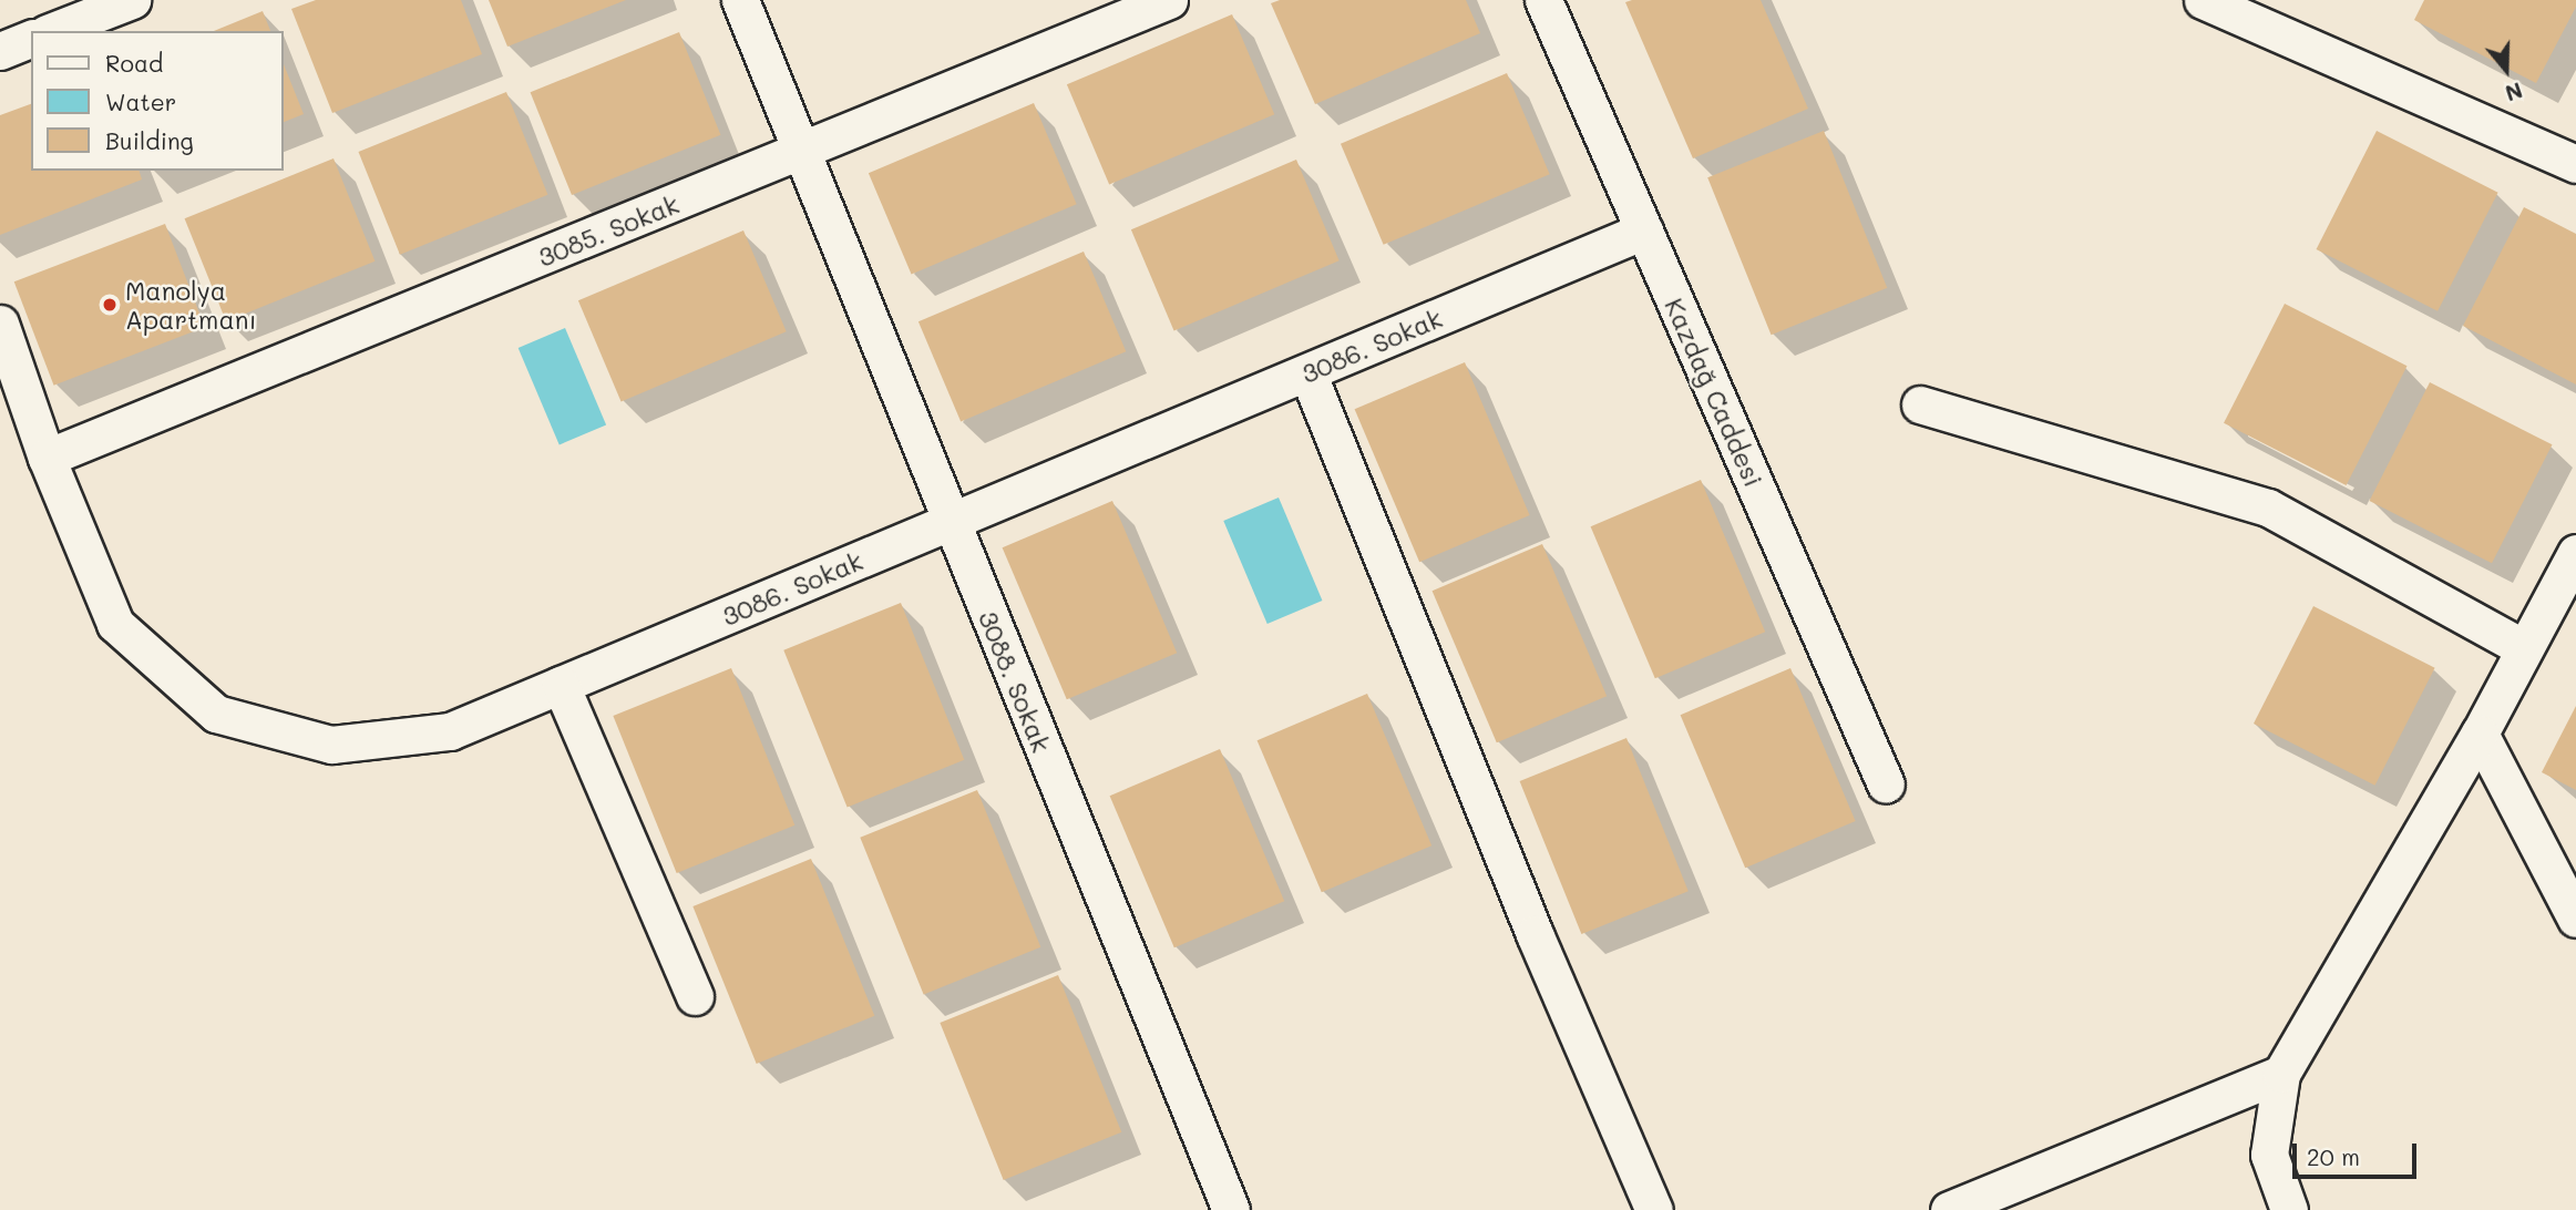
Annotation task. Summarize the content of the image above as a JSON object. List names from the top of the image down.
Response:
{
  "streets": {
    "street": [
      "3085. Sokak",
      "3086. Sokak",
      "Kazdağ Caddesi",
      "3088. Sokak"
    ]
  },
  "crossings": [
    ["3085. Sokak", "3086. Sokak"],
    ["3085. Sokak", "3088. Sokak"],
    ["3086. Sokak", "Kazdağ Caddesi"],
    ["3086. Sokak", "3088. Sokak"]
  ],
  "places": ["Manolya Apartmanı"],
  "legend": ["Road", "Water", "Building"],
  "scale_bar": "20 m",
  "north": "bottom"
}
